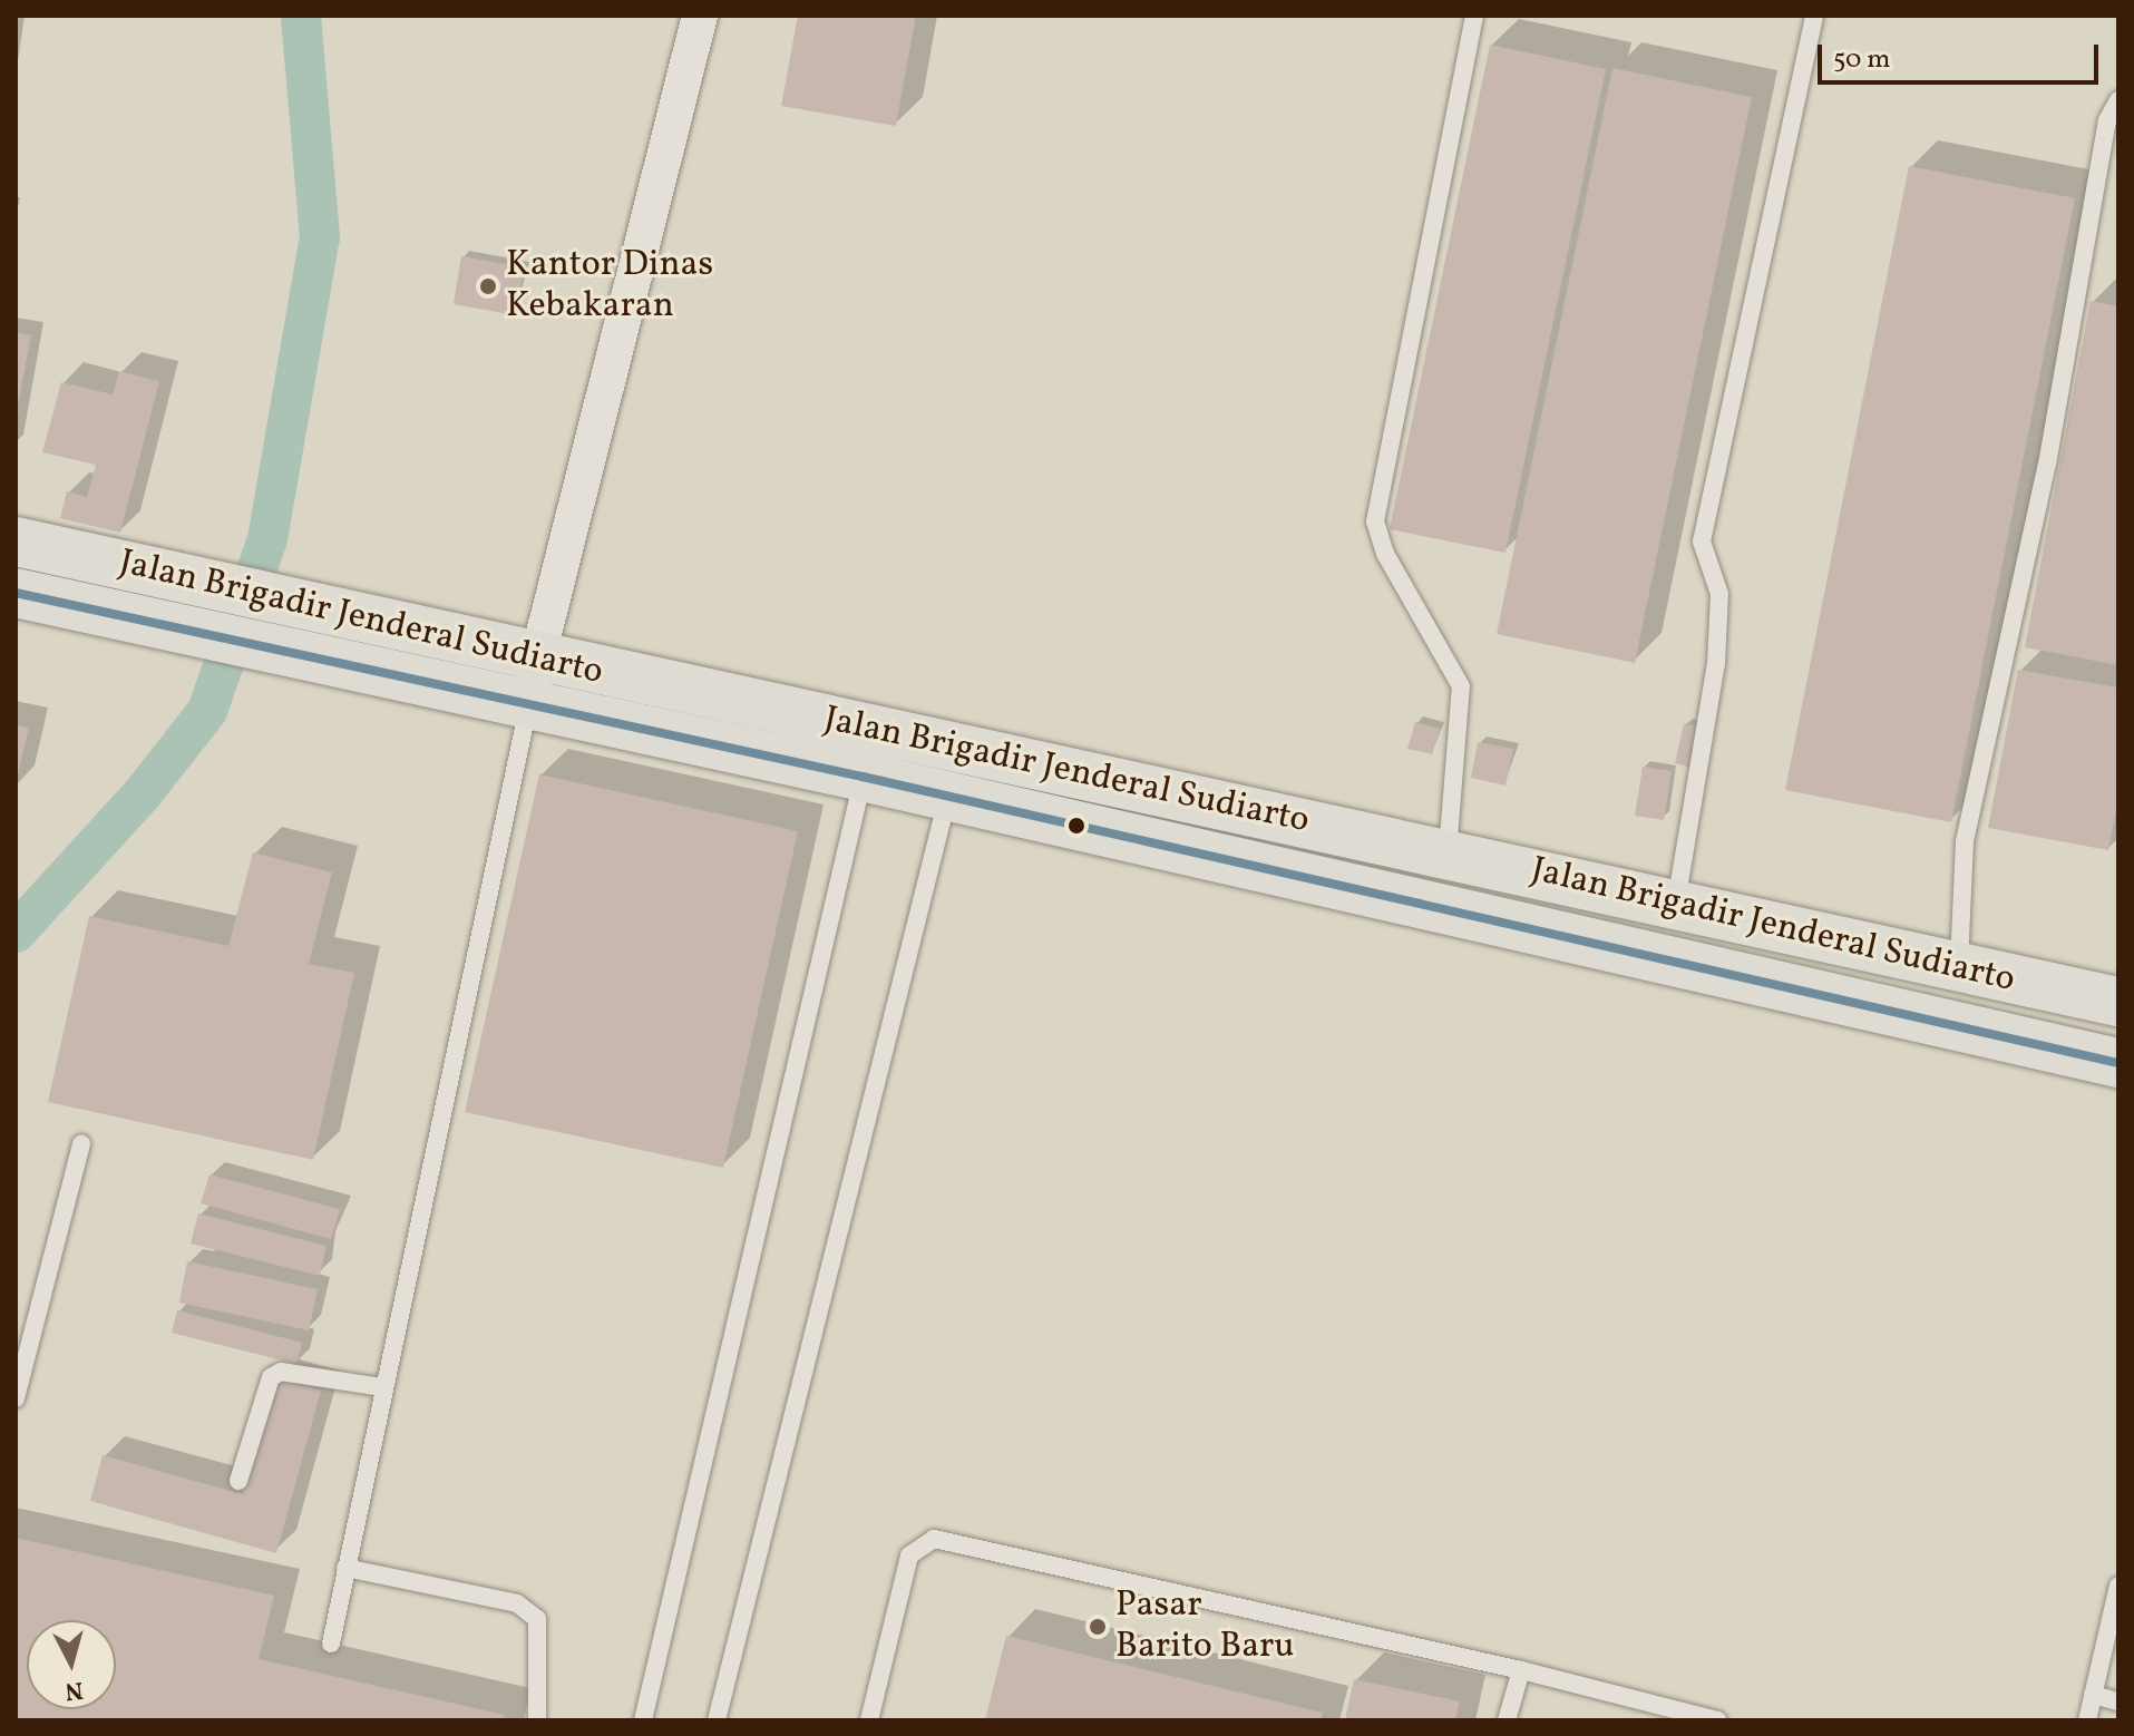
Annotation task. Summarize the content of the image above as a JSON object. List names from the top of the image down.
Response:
{
  "streets": {
    "main road": ["Jalan Brigadir Jenderal Sudiarto"]
  },
  "places": ["Kantor Dinas Kebakaran", "Pasar Barito Baru"],
  "scale_bar": "50 m",
  "north": "bottom"
}
